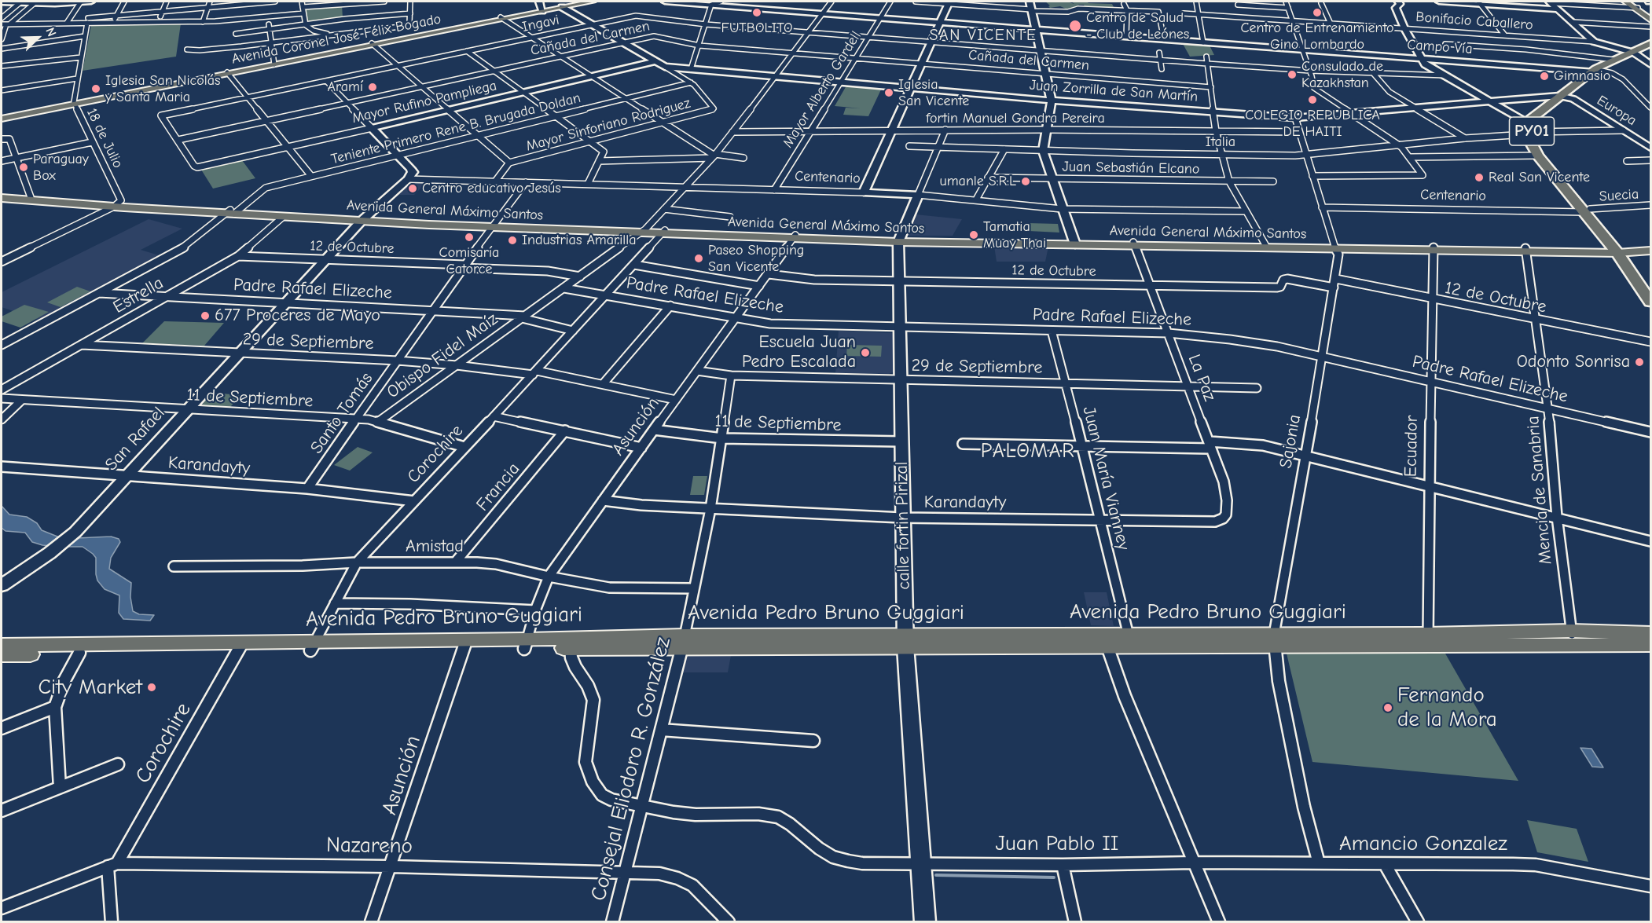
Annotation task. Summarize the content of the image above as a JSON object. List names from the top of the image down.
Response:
{
  "streets": {
    "highway": ["PY01"],
    "main road": ["Avenida Coronel José Félix Bogado", "Avenida General Máximo Santos", "Avenida Pedro Bruno Guggiari"],
    "street": [
      "Bonifacio Caballero",
      "Ingavi",
      "Cañada del Carmen",
      "Campo Vía",
      "Mayor Alberto Gardell",
      "Juan Zorrilla de San Martín",
      "Mayor Rufino Pampliega",
      "Europa",
      "fortin Manuel Gondra Pereira",
      "Mayor Sinforiano Rodriguez",
      "Teniente Primero Rene B. Brugada Doldan",
      "18 de Julio",
      "Italia",
      "Juan Sebastián Elcano",
      "Centenario",
      "Suecia",
      "12 de Octubre",
      "Padre Rafael Elizeche",
      "Estrella",
      "29 de Septiembre",
      "Obispo Fidel Maíz",
      "La Paz",
      "11 de Septiembre",
      "Santo Tomás",
      "Asunción",
      "San Rafael",
      "Sajonia",
      "Ecuador",
      "Corochire",
      "Karandayty",
      "Juan María Vianney",
      "Francia",
      "Mencia de Sanabria",
      "calle fortin Pirizal",
      "Amistad",
      "Consejal Eliodoro R. González",
      "Juan Pablo II",
      "Amancio Gonzalez",
      "Nazareno"
    ]
  },
  "crossings": [
    ["Ingavi", "Cañada del Carmen"],
    ["Ingavi", "Mayor Alberto Gardell"],
    ["Ingavi", "Mayor Rufino Pampliega"],
    ["Ingavi", "Obispo Fidel Maíz"],
    ["Cañada del Carmen", "Mayor Alberto Gardell"],
    ["Cañada del Carmen", "Mayor Rufino Pampliega"],
    ["Cañada del Carmen", "Obispo Fidel Maíz"],
    ["Avenida Coronel José Félix Bogado", "18 de Julio"],
    ["Campo Vía", "Mayor Alberto Gardell"],
    ["Campo Vía", "PY01"],
    ["Campo Vía", "Obispo Fidel Maíz"],
    ["Mayor Alberto Gardell", "Juan Zorrilla de San Martín"],
    ["Mayor Alberto Gardell", "fortin Manuel Gondra Pereira"],
    ["Mayor Alberto Gardell", "Centenario"],
    ["Juan Zorrilla de San Martín", "Obispo Fidel Maíz"],
    ["Juan Zorrilla de San Martín", "Sajonia"],
    ["Europa", "PY01"],
    ["Europa", "Italia"],
    ["fortin Manuel Gondra Pereira", "Obispo Fidel Maíz"],
    ["fortin Manuel Gondra Pereira", "Sajonia"],
    ["fortin Manuel Gondra Pereira", "calle fortin Pirizal"],
    ["Mayor Sinforiano Rodriguez", "Teniente Primero Rene B. Brugada Doldan"],
    ["Teniente Primero Rene B. Brugada Doldan", "Avenida General Máximo Santos"],
    ["Teniente Primero Rene B. Brugada Doldan", "Padre Rafael Elizeche"],
    ["PY01", "Italia"],
    ["PY01", "Centenario"],
    ["PY01", "Suecia"],
    ["PY01", "Avenida General Máximo Santos"],
    ["18 de Julio", "Avenida General Máximo Santos"],
    ["Italia", "Sajonia"],
    ["Italia", "calle fortin Pirizal"],
    ["Centenario", "Suecia"],
    ["Centenario", "Obispo Fidel Maíz"],
    ["Centenario", "Santo Tomás"],
    ["Centenario", "San Rafael"],
    ["Centenario", "Sajonia"],
    ["Centenario", "calle fortin Pirizal"],
    ["Avenida General Máximo Santos", "Estrella"],
    ["Avenida General Máximo Santos", "Obispo Fidel Maíz"],
    ["Avenida General Máximo Santos", "La Paz"],
    ["Avenida General Máximo Santos", "Santo Tomás"],
    ["Avenida General Máximo Santos", "Asunción"],
    ["Avenida General Máximo Santos", "San Rafael"],
    ["Avenida General Máximo Santos", "Sajonia"],
    ["Avenida General Máximo Santos", "Ecuador"],
    ["Avenida General Máximo Santos", "Corochire"],
    ["Avenida General Máximo Santos", "Mencia de Sanabria"],
    ["Avenida General Máximo Santos", "calle fortin Pirizal"],
    ["12 de Octubre", "Estrella"],
    ["12 de Octubre", "Obispo Fidel Maíz"],
    ["12 de Octubre", "La Paz"],
    ["12 de Octubre", "Santo Tomás"],
    ["12 de Octubre", "Asunción"],
    ["12 de Octubre", "San Rafael"],
    ["12 de Octubre", "Sajonia"],
    ["12 de Octubre", "Ecuador"],
    ["12 de Octubre", "Mencia de Sanabria"],
    ["12 de Octubre", "calle fortin Pirizal"],
    ["Padre Rafael Elizeche", "Estrella"],
    ["Padre Rafael Elizeche", "Obispo Fidel Maíz"],
    ["Padre Rafael Elizeche", "La Paz"],
    ["Padre Rafael Elizeche", "Santo Tomás"],
    ["Padre Rafael Elizeche", "Asunción"],
    ["Padre Rafael Elizeche", "San Rafael"],
    ["Padre Rafael Elizeche", "Sajonia"],
    ["Padre Rafael Elizeche", "Ecuador"],
    ["Padre Rafael Elizeche", "Corochire"],
    ["Padre Rafael Elizeche", "Juan María Vianney"],
    ["Padre Rafael Elizeche", "Mencia de Sanabria"],
    ["Padre Rafael Elizeche", "calle fortin Pirizal"],
    ["Estrella", "29 de Septiembre"],
    ["29 de Septiembre", "Obispo Fidel Maíz"],
    ["29 de Septiembre", "La Paz"],
    ["29 de Septiembre", "Santo Tomás"],
    ["29 de Septiembre", "Asunción"],
    ["29 de Septiembre", "San Rafael"],
    ["29 de Septiembre", "Corochire"],
    ["29 de Septiembre", "Juan María Vianney"],
    ["29 de Septiembre", "calle fortin Pirizal"],
    ["29 de Septiembre", "Consejal Eliodoro R. González"],
    ["Obispo Fidel Maíz", "11 de Septiembre"],
    ["La Paz", "Karandayty"],
    ["11 de Septiembre", "Santo Tomás"],
    ["11 de Septiembre", "Asunción"],
    ["11 de Septiembre", "San Rafael"],
    ["11 de Septiembre", "Corochire"],
    ["11 de Septiembre", "calle fortin Pirizal"],
    ["11 de Septiembre", "Consejal Eliodoro R. González"],
    ["Santo Tomás", "Karandayty"],
    ["Asunción", "Karandayty"],
    ["Asunción", "Amistad"],
    ["Asunción", "Avenida Pedro Bruno Guggiari"],
    ["Asunción", "Nazareno"],
    ["San Rafael", "Karandayty"],
    ["Sajonia", "Avenida Pedro Bruno Guggiari"],
    ["Ecuador", "Avenida Pedro Bruno Guggiari"],
    ["Corochire", "Karandayty"],
    ["Corochire", "Amistad"],
    ["Corochire", "Avenida Pedro Bruno Guggiari"],
    ["Corochire", "Nazareno"],
    ["Karandayty", "Juan María Vianney"],
    ["Karandayty", "calle fortin Pirizal"],
    ["Karandayty", "Consejal Eliodoro R. González"],
    ["Juan María Vianney", "Avenida Pedro Bruno Guggiari"],
    ["Francia", "Amistad"],
    ["Mencia de Sanabria", "Avenida Pedro Bruno Guggiari"],
    ["calle fortin Pirizal", "Avenida Pedro Bruno Guggiari"],
    ["calle fortin Pirizal", "Juan Pablo II"],
    ["Amistad", "Consejal Eliodoro R. González"],
    ["Avenida Pedro Bruno Guggiari", "Consejal Eliodoro R. González"],
    ["Avenida Pedro Bruno Guggiari", "Juan Pablo II"],
    ["Consejal Eliodoro R. González", "Juan Pablo II"],
    ["Consejal Eliodoro R. González", "Nazareno"],
    ["Juan Pablo II", "Amancio Gonzalez"]
  ],
  "districts": ["SAN VICENTE", "PALOMAR"],
  "places": [
    "FUTBOLITO",
    "Centro de Entrenamiento Gino Lombardo",
    "Centro de Salud - Club de Leónes",
    "Consulado de Kazakhstan",
    "Gimnasio",
    "Aramí",
    "Iglesia San Nicolás y Santa Maria",
    "Iglesia San Vicente",
    "COLEGIO REPUBLICA DE HAITI",
    "Paraguay Box",
    "Real San Vicente",
    "umanle S.R.L",
    "Centro educativo Jesús",
    "Tamatia Muay Thai",
    "Comisaría Catorce",
    "Industrias Amarilla",
    "Paseo Shopping San Vicente",
    "677 Proceres de Mayo",
    "Escuela Juan Pedro Escalada",
    "Odonto Sonrisa",
    "City Market",
    "Fernando de la Mora"
  ],
  "north": "top right"
}
